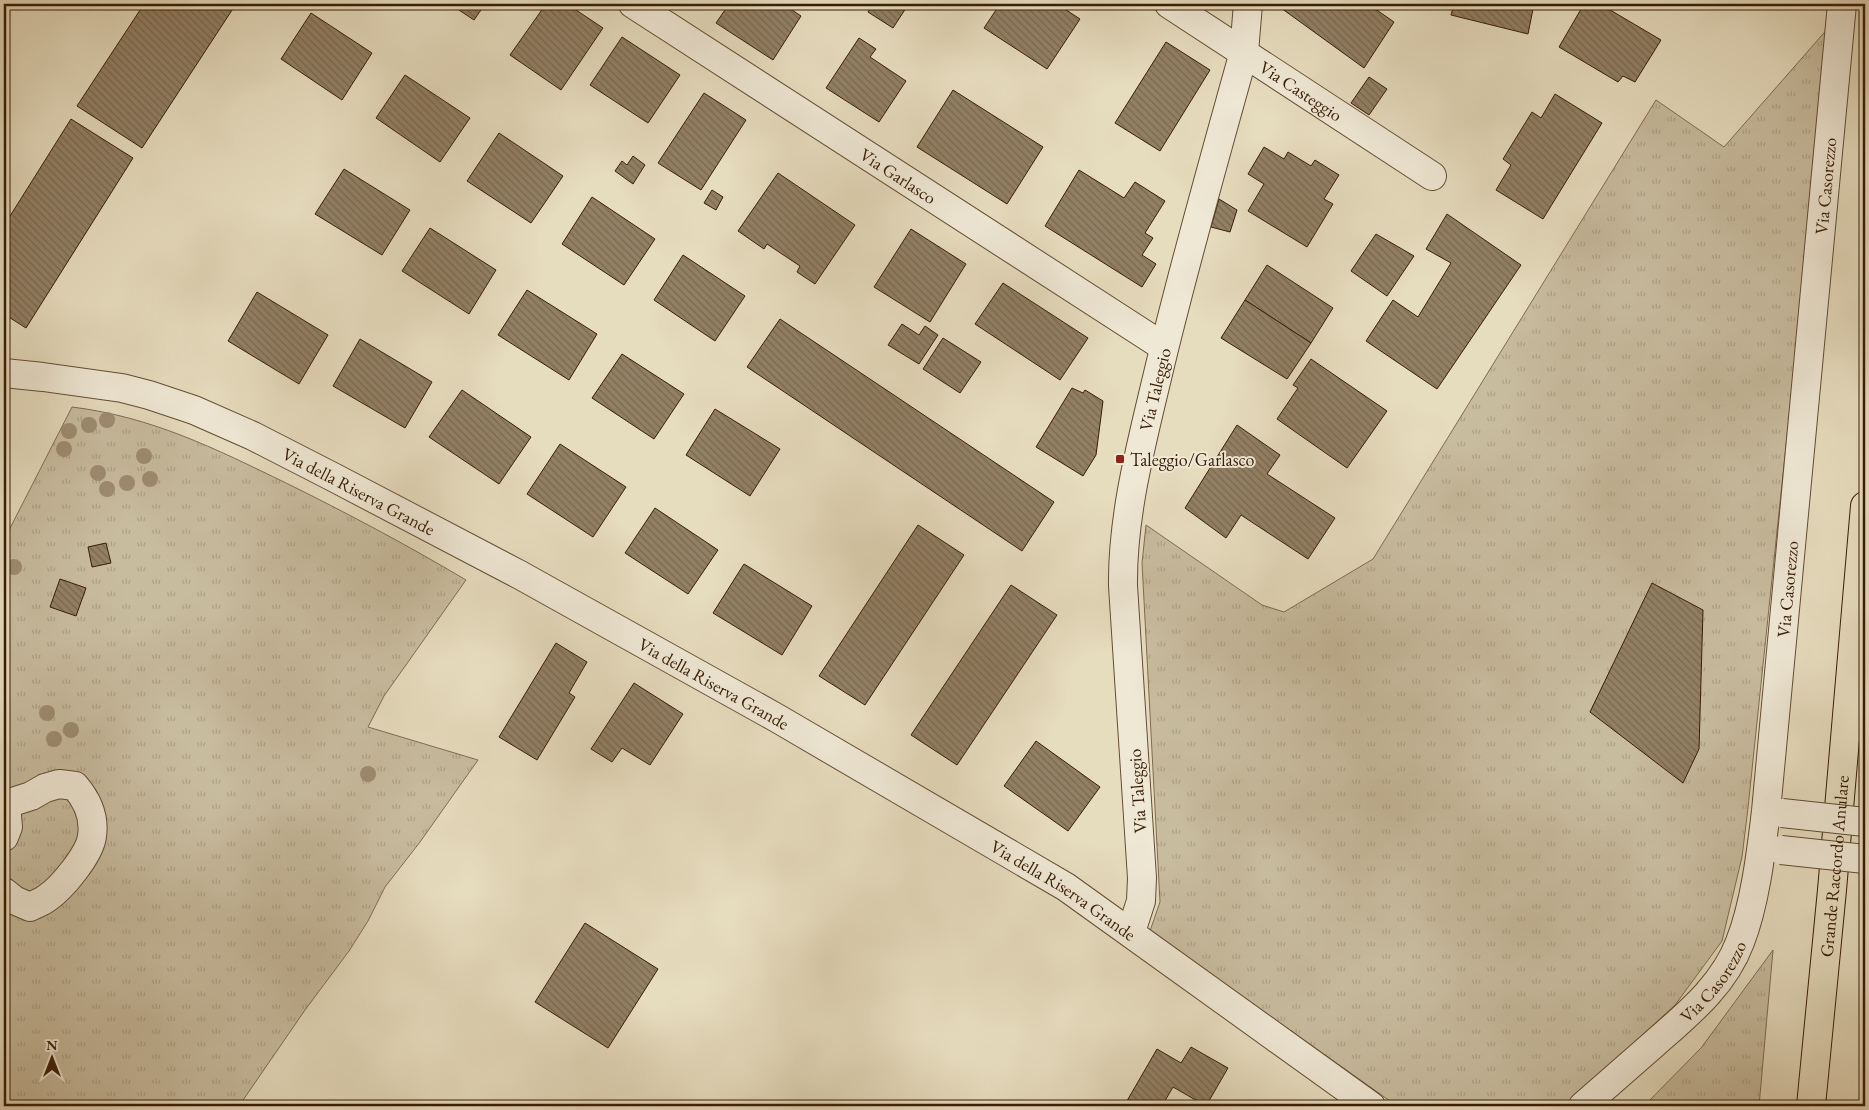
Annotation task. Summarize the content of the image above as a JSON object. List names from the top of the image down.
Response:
{
  "streets": {
    "highway": ["Grande Raccordo Anulare"],
    "street": [
      "Via Casteggio",
      "Via Garlasco",
      "Via Casorezzo",
      "Via Taleggio",
      "Via della Riserva Grande"
    ]
  },
  "crossings": [
    ["Via Casteggio", "Via Taleggio"],
    ["Via Garlasco", "Via Taleggio"],
    ["Via Taleggio", "Via della Riserva Grande"]
  ],
  "places": {
    "transit": ["Taleggio/Garlasco"]
  },
  "north": "top"
}
